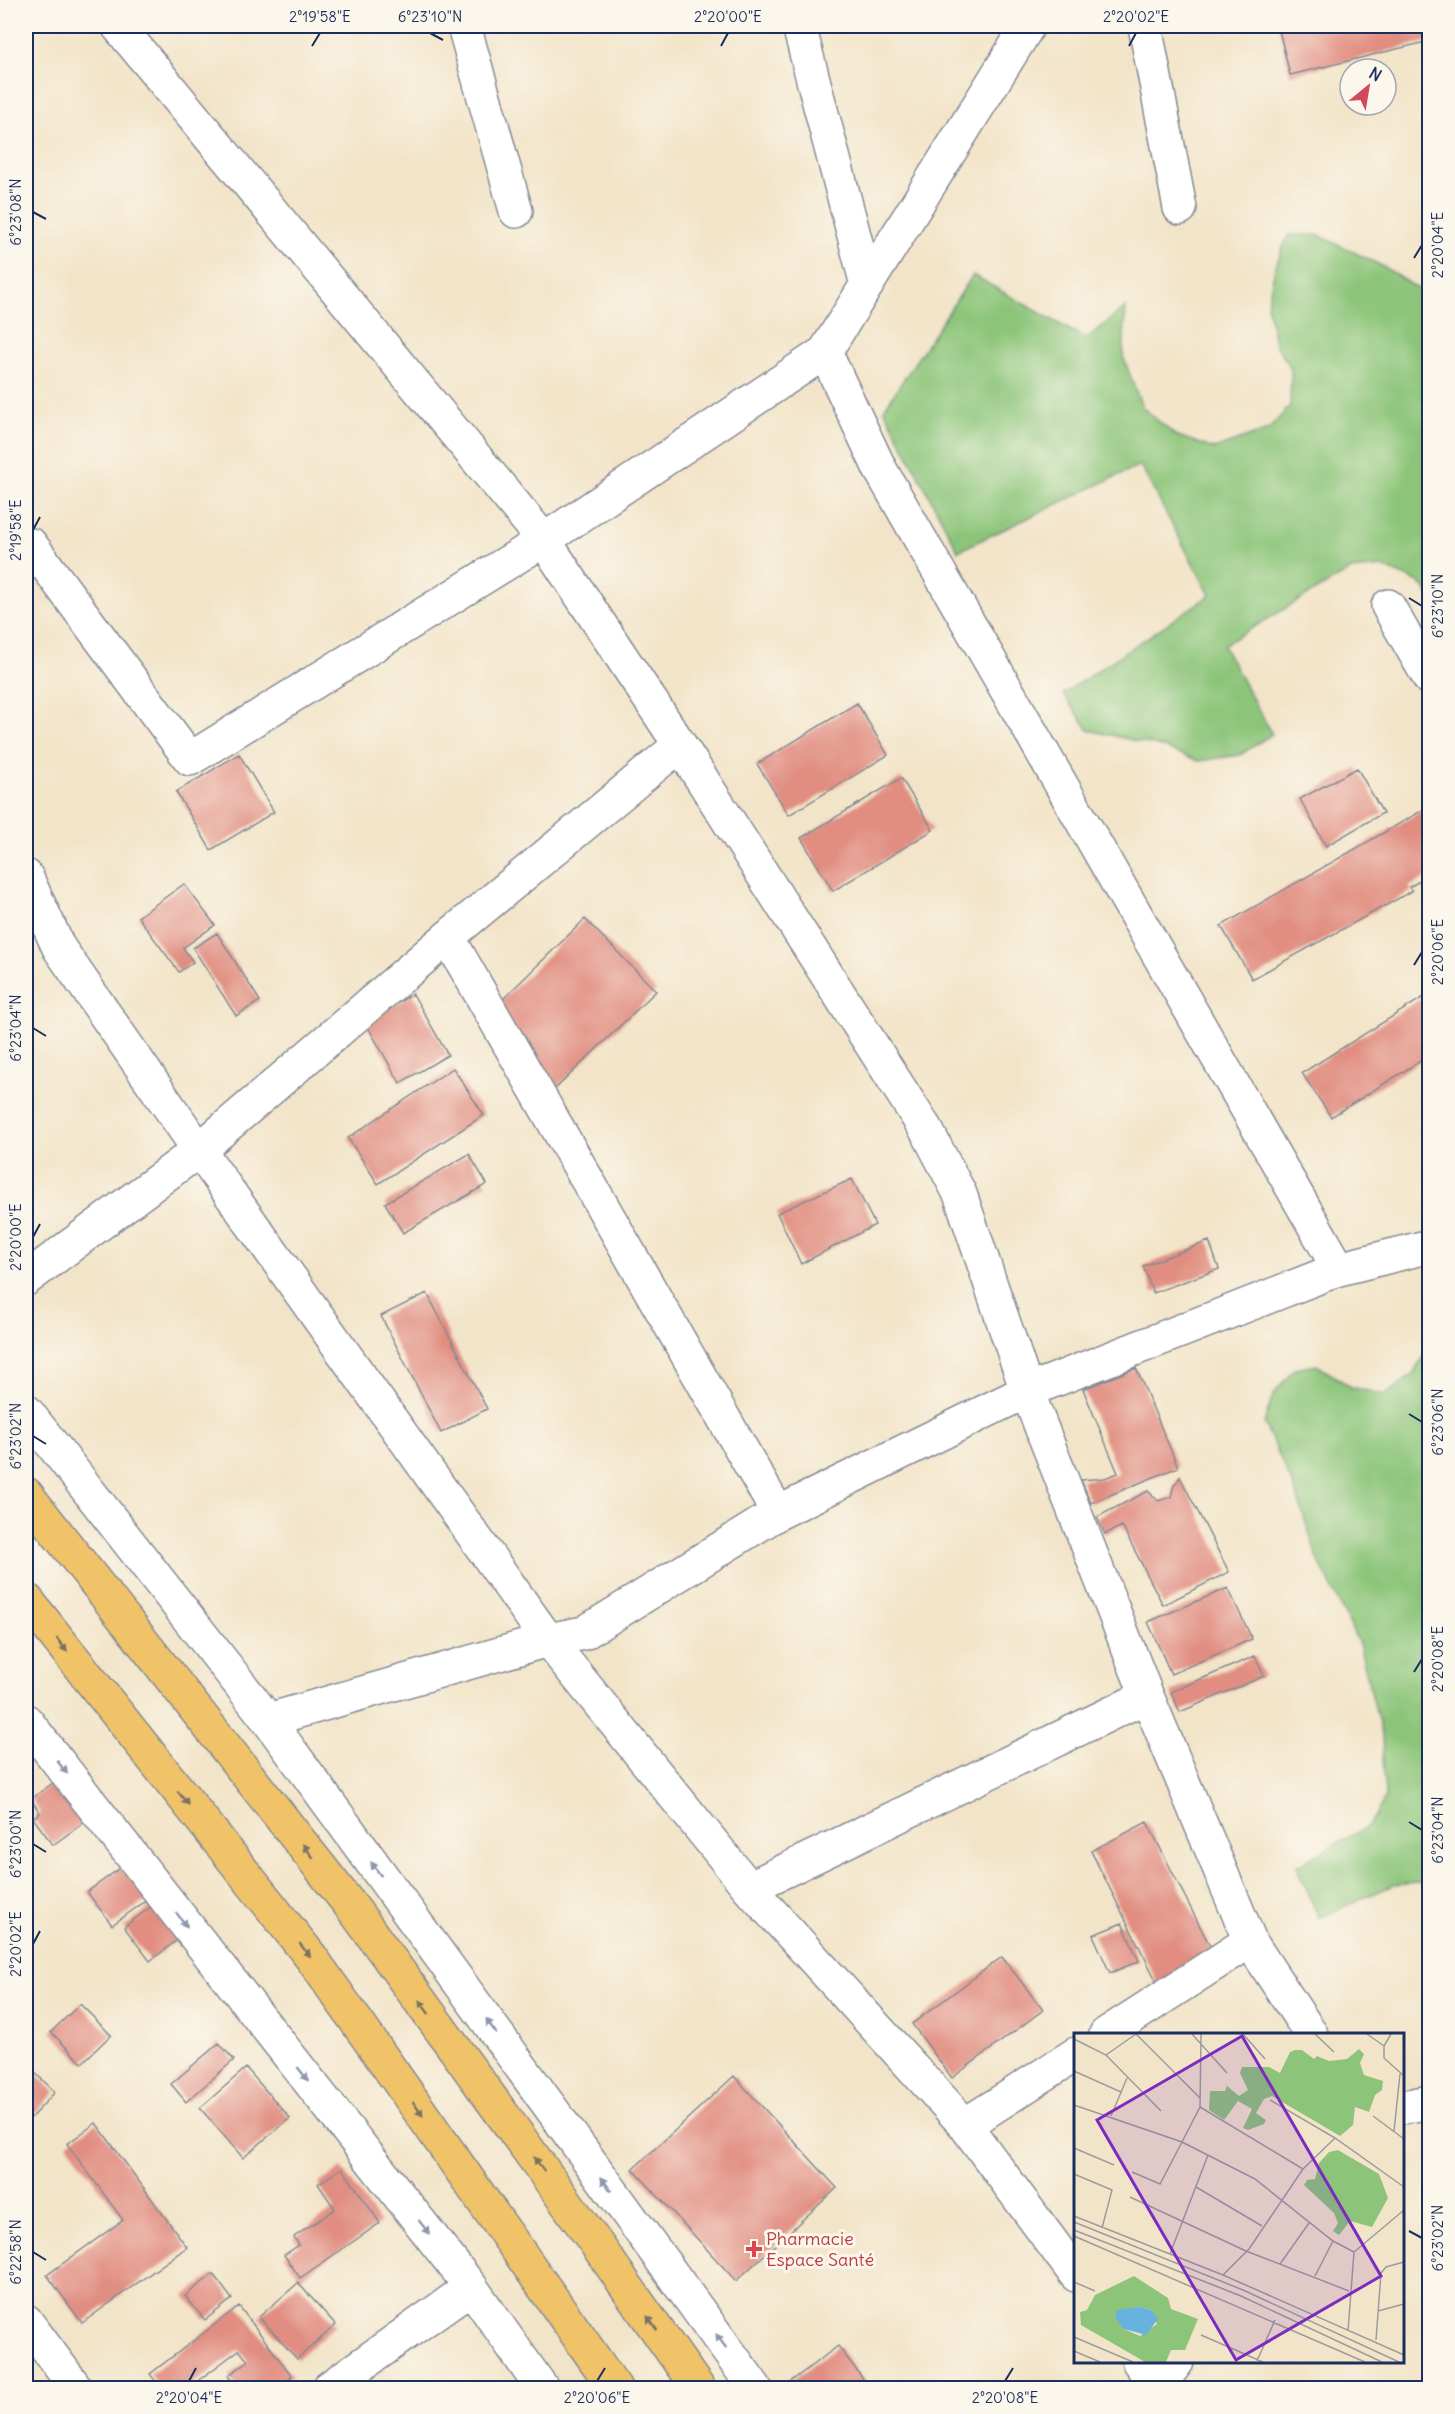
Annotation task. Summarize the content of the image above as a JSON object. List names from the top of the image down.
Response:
{
  "places": {
    "health": ["Pharmacie Espace Santé"]
  },
  "north": "top right",
  "coordinates": [
    "2°19'58\"E",
    "6°23'10\"N",
    "2°20'00\"E",
    "2°20'02\"E",
    "6°23'08\"N",
    "2°20'04\"E",
    "2°20'06\"E",
    "6°23'04\"N",
    "6°23'06\"N",
    "6°23'02\"N",
    "2°20'08\"E",
    "6°23'00\"N",
    "6°22'58\"N"
  ]
}
